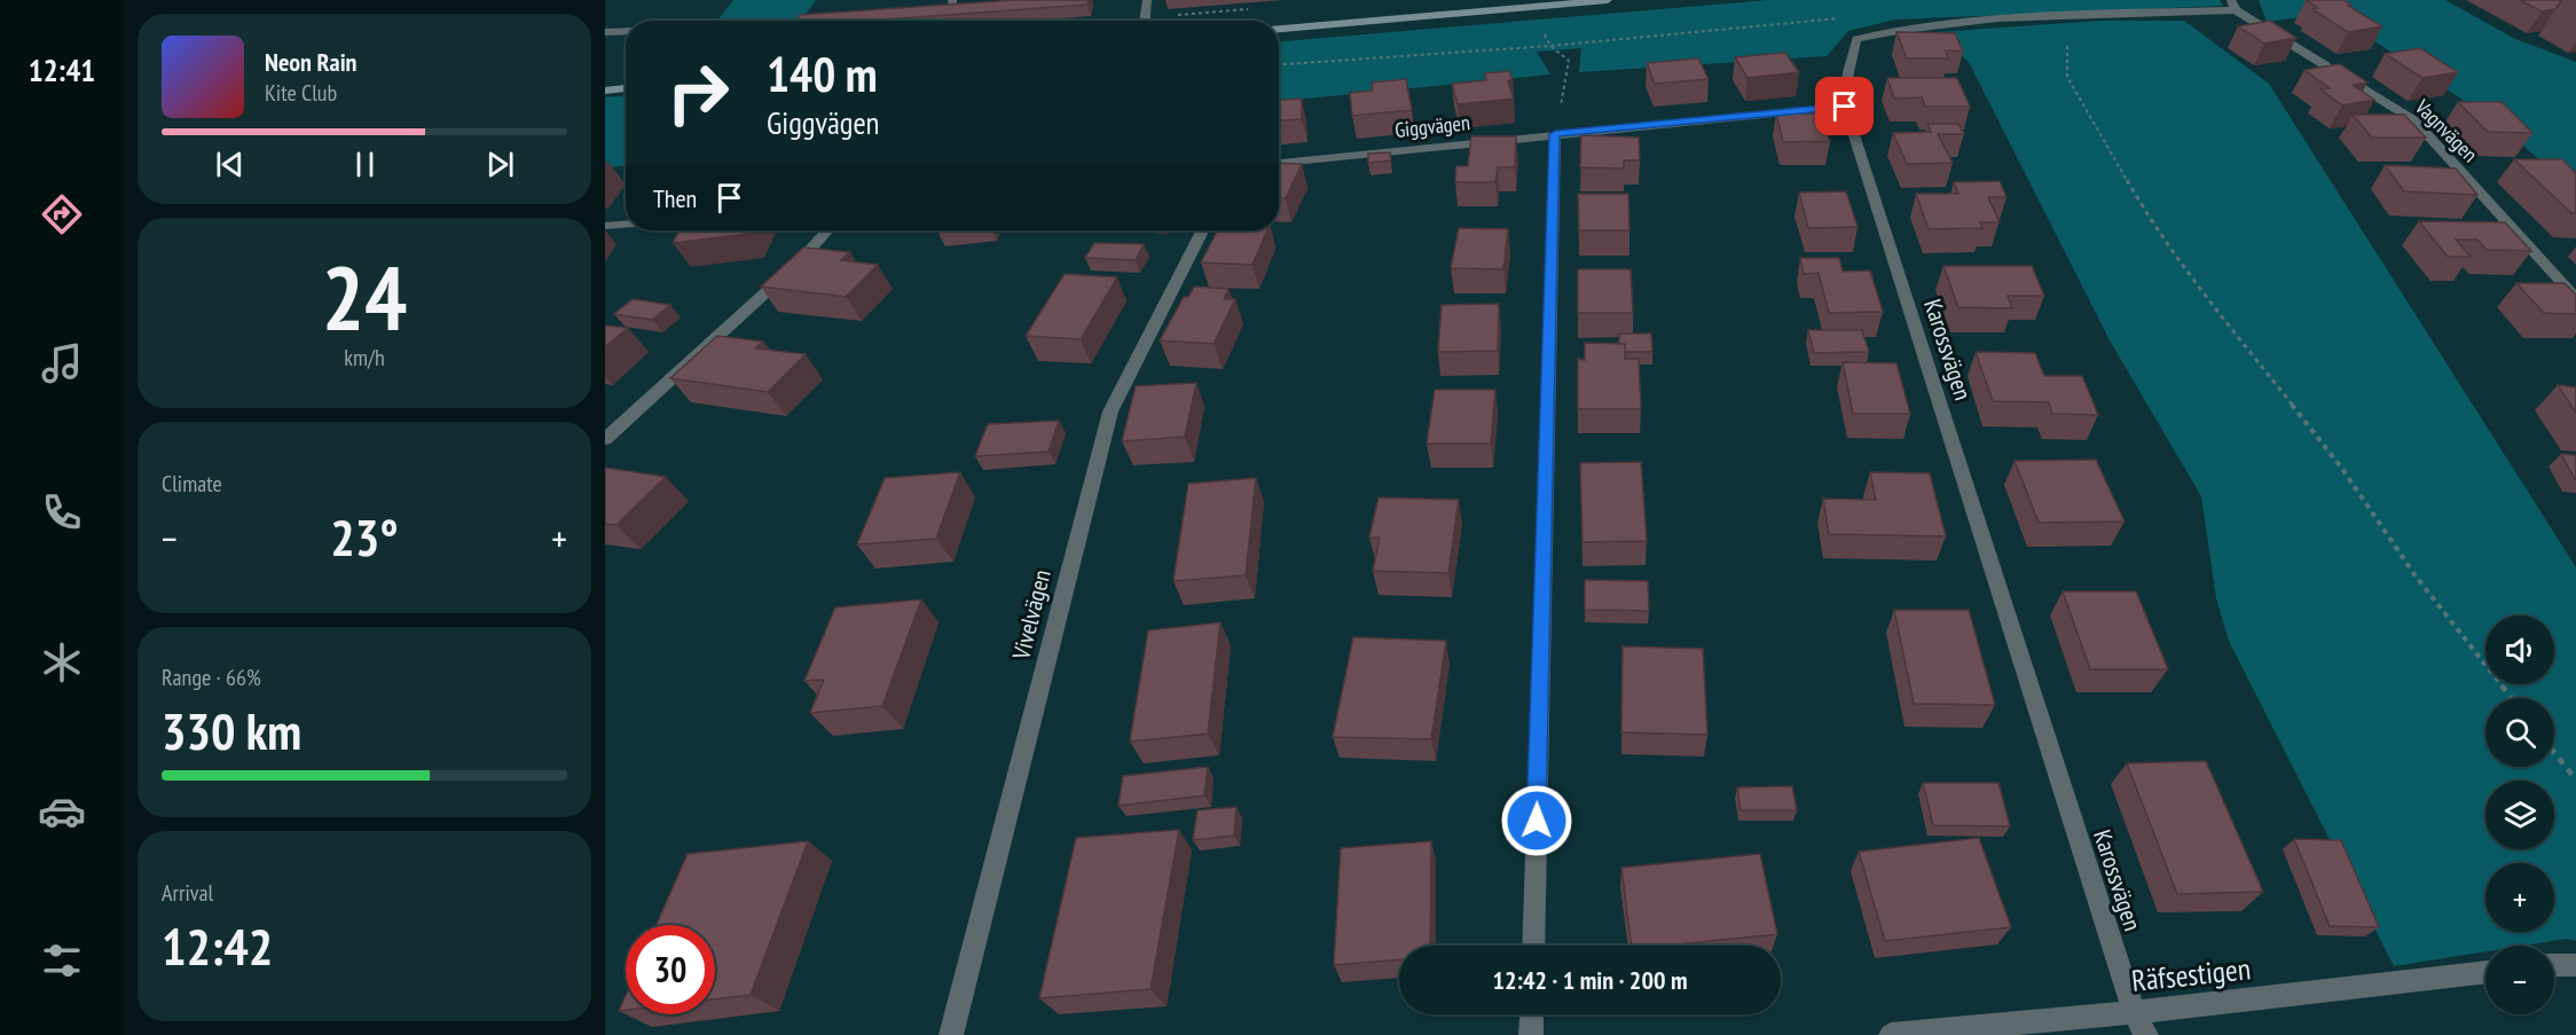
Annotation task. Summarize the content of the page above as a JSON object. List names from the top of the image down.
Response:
{
  "streets": {
    "street": [
      "Giggvägen",
      "Vagnvägen",
      "Karossvägen",
      "Vivelvägen",
      "Räfsestigen"
    ]
  },
  "crossings": [
    ["Giggvägen", "Karossvägen"],
    ["Vagnvägen", "Karossvägen"],
    ["Karossvägen", "Räfsestigen"]
  ],
  "page": {
    "tabs": "12:41",
    "turn": ["140 m", "Giggvägen"],
    "song": ["Neon Rain", "Kite Club"],
    "then": "Then",
    "tile": [
      ["24", "km/h"],
      "Climate",
      ["Range · 66%", "330 km"],
      ["Arrival", "12:42"]
    ],
    "heat": ["−", "23°", "+"],
    "map_buttons": ["+", "−"],
    "limit": "30",
    "trip": "12:42 · 1 min · 200 m"
  }
}
